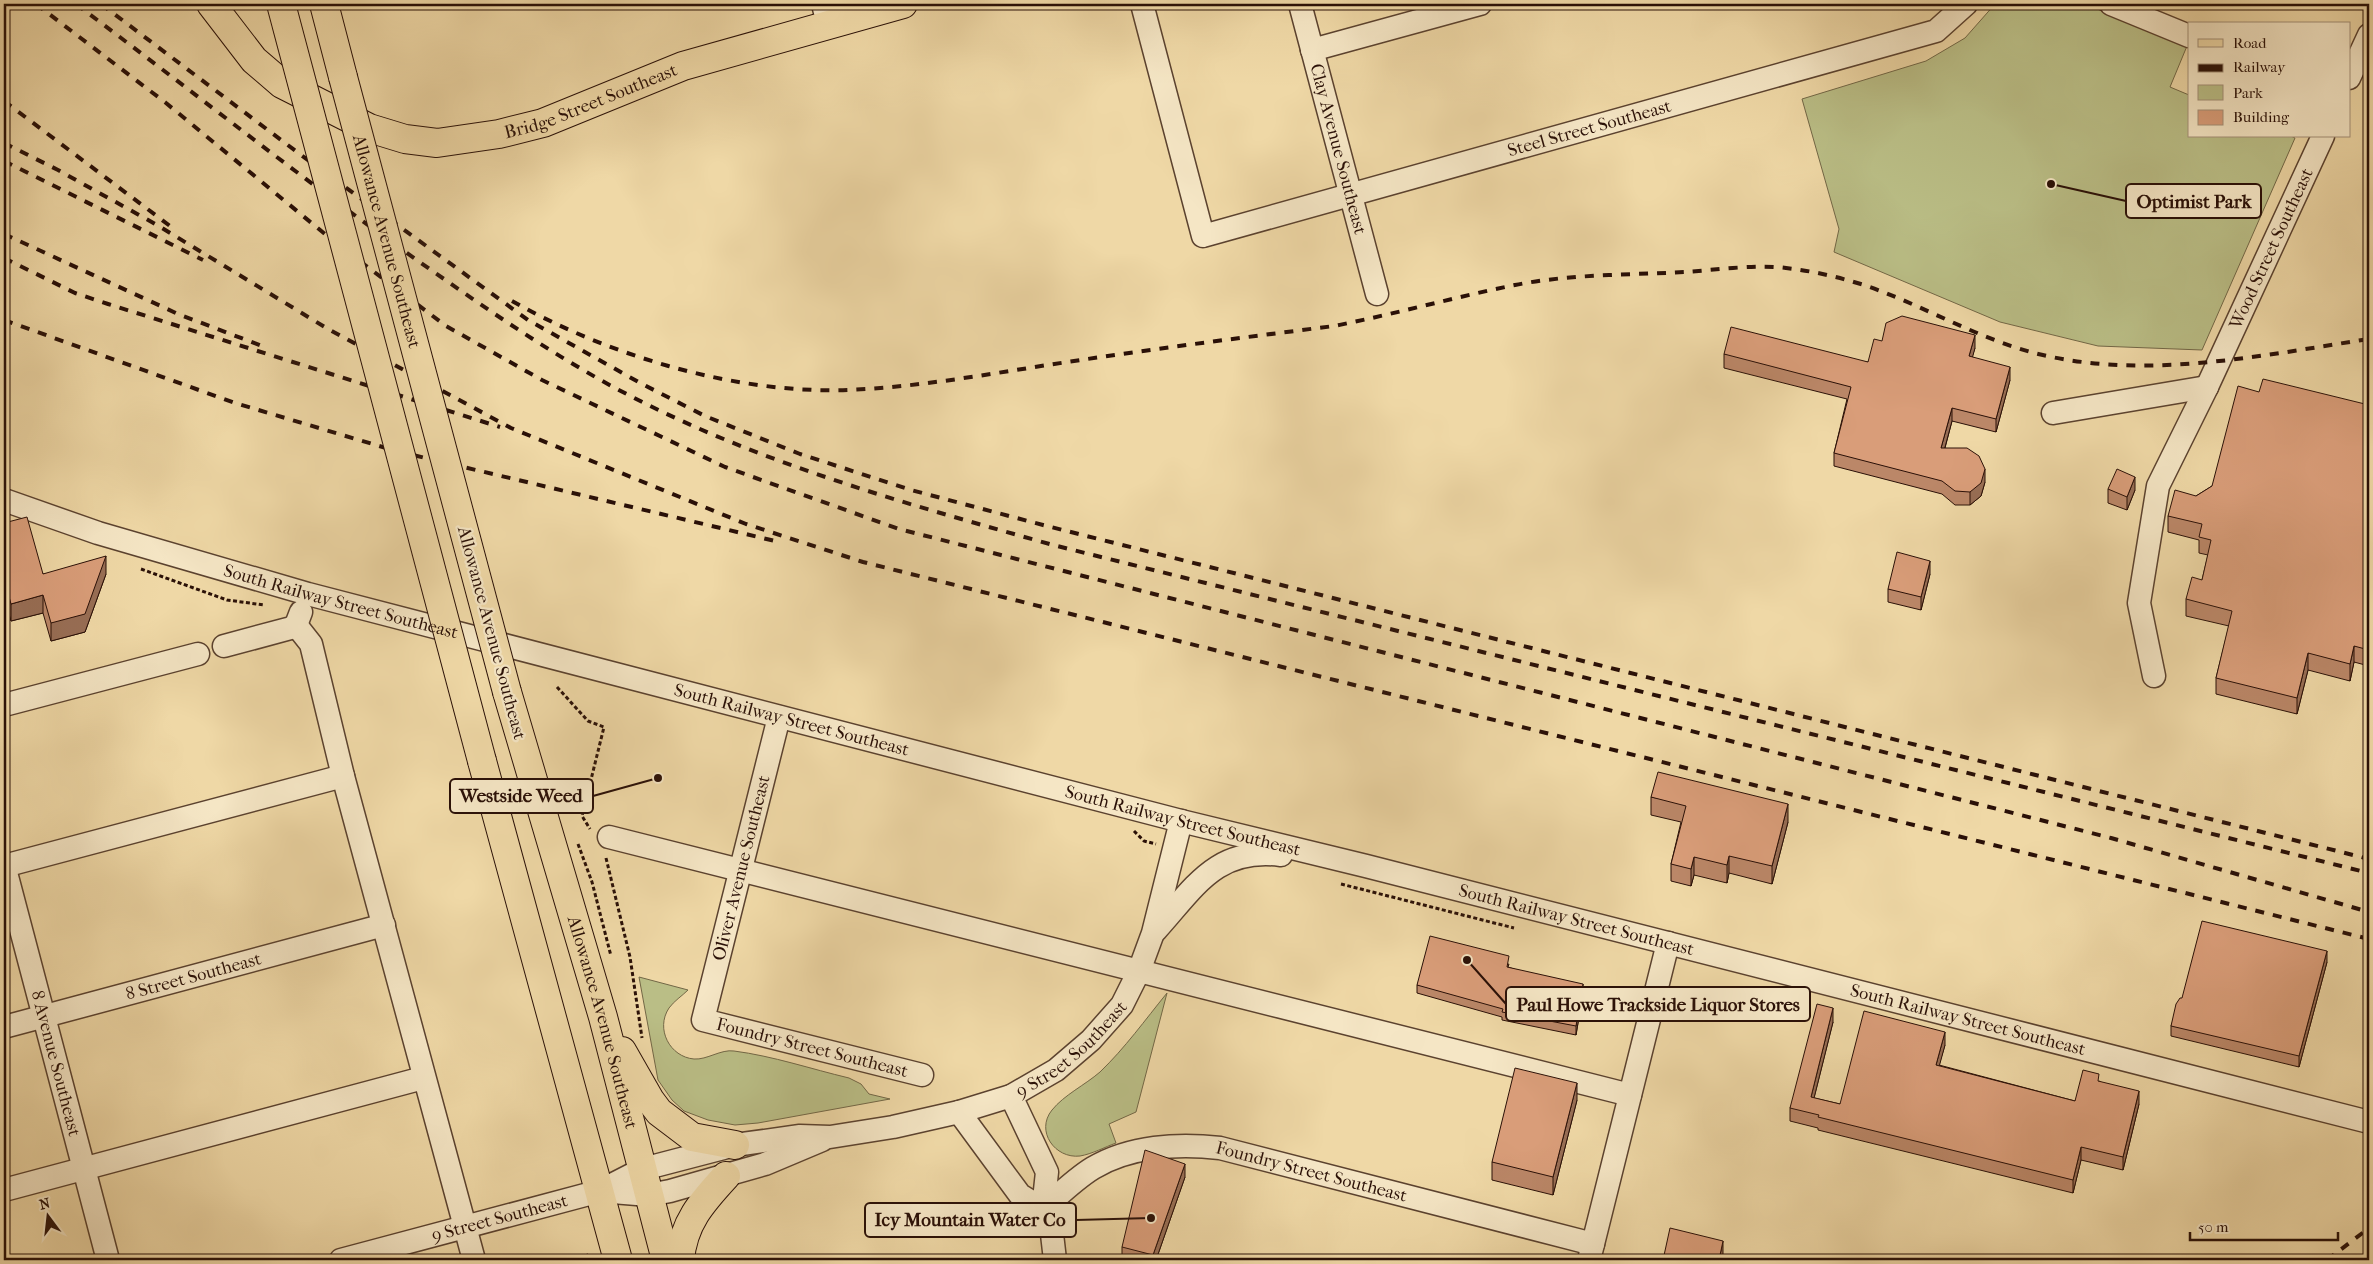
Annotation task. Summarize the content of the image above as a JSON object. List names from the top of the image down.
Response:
{
  "streets": {
    "main road": ["Bridge Street Southeast", "Allowance Avenue Southeast"],
    "street": [
      "Steel Street Southeast",
      "Clay Avenue Southeast",
      "Wood Street Southeast",
      "South Railway Street Southeast",
      "Oliver Avenue Southeast",
      "8 Street Southeast",
      "9 Street Southeast",
      "Foundry Street Southeast",
      "8 Avenue Southeast"
    ]
  },
  "crossings": [
    ["Steel Street Southeast", "Clay Avenue Southeast"],
    ["Allowance Avenue Southeast", "9 Street Southeast"],
    ["South Railway Street Southeast", "Oliver Avenue Southeast"],
    ["South Railway Street Southeast", "9 Street Southeast"],
    ["Oliver Avenue Southeast", "Foundry Street Southeast"],
    ["8 Street Southeast", "8 Avenue Southeast"]
  ],
  "places": [
    "Optimist Park",
    "Westside Weed",
    "Paul Howe Trackside Liquor Stores",
    "Icy Mountain Water Co"
  ],
  "legend": [
    "Road",
    "Railway",
    "Park",
    "Building"
  ],
  "scale_bar": "50 m",
  "north": "top"
}
